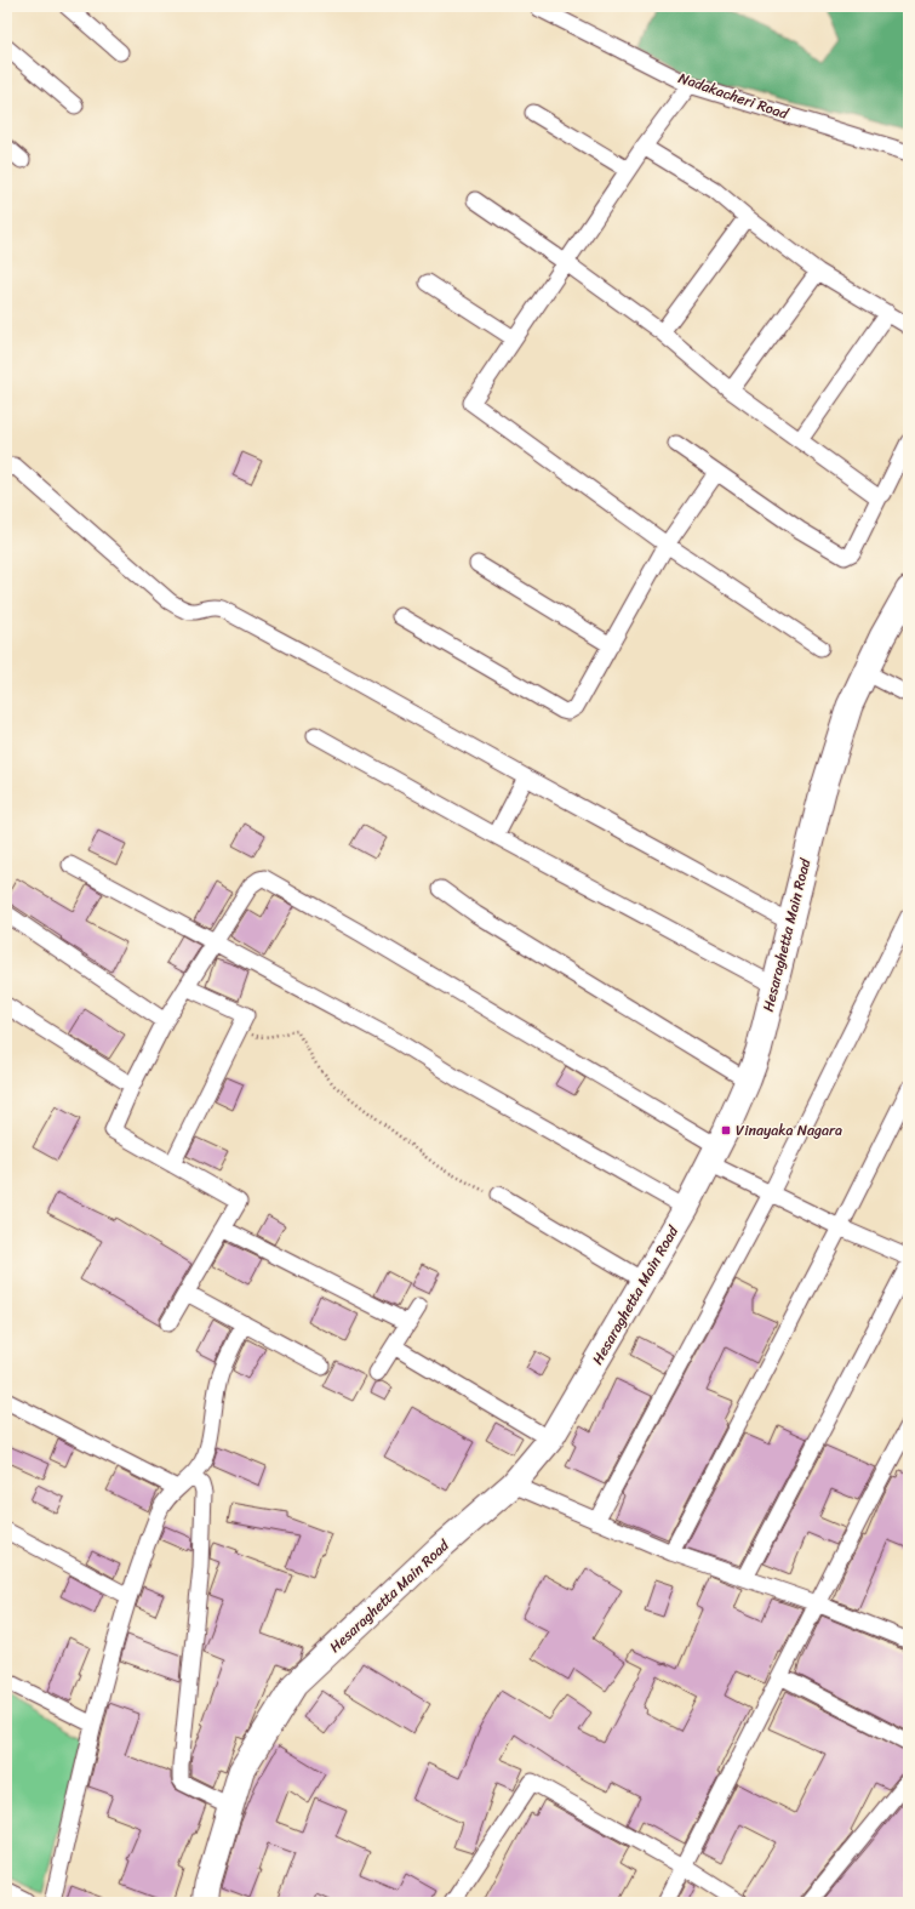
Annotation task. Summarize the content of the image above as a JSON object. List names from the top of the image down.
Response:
{
  "streets": {
    "main road": ["Hesaraghetta Main Road"],
    "street": ["Nadakacheri Road"]
  },
  "places": {
    "transit": ["Vinayaka Nagara"]
  }
}
